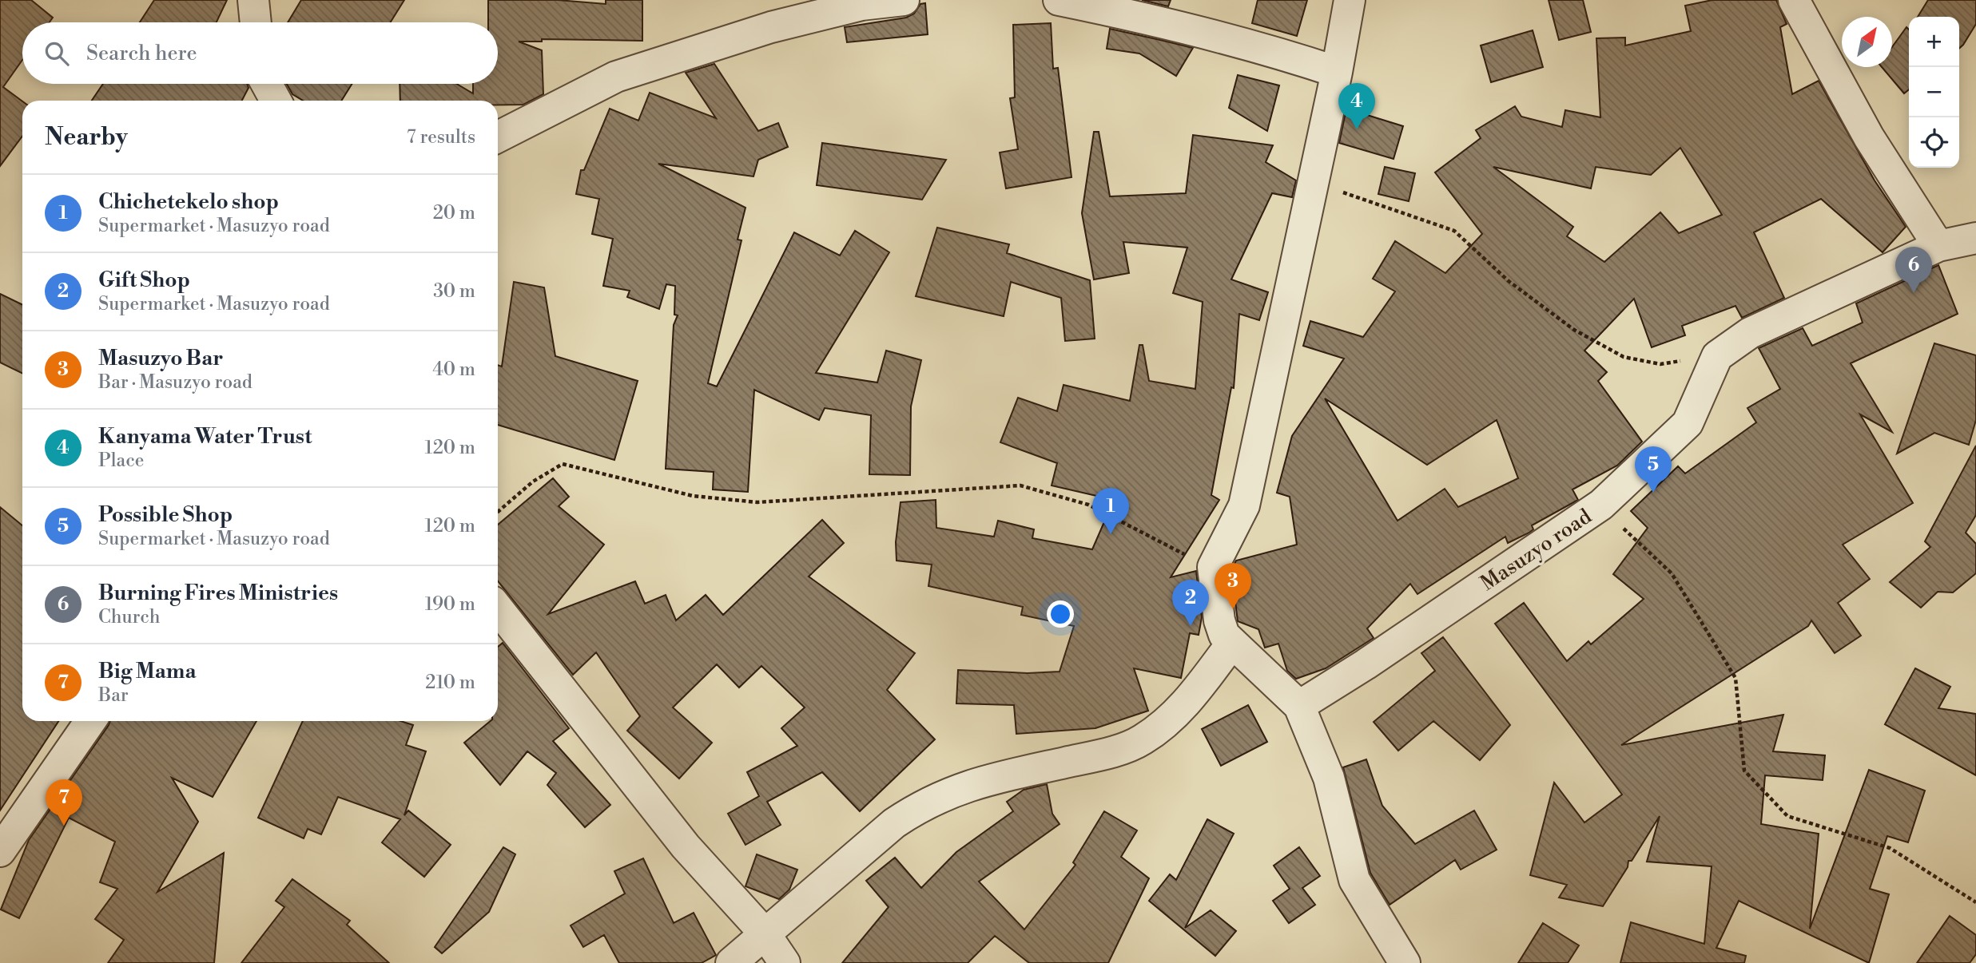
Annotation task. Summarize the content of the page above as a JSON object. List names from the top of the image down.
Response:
{
  "streets": {
    "street": ["Masuzyo road"]
  },
  "north": "top right",
  "page": {
    "map_buttons": ["+", "−"],
    "search": "Search here",
    "pins": [
      "4",
      "6",
      "5",
      "1",
      "3",
      "2",
      "7"
    ],
    "heading": ["Nearby", "7 results"],
    "list": [
      {
        "mark": "1",
        "name": "Chichetekelo shop",
        "note": "Supermarket · Masuzyo road",
        "value": "20 m"
      },
      {
        "mark": "2",
        "name": "Gift Shop",
        "note": "Supermarket · Masuzyo road",
        "value": "30 m"
      },
      {
        "mark": "3",
        "name": "Masuzyo Bar",
        "note": "Bar · Masuzyo road",
        "value": "40 m"
      },
      {
        "mark": "4",
        "name": "Kanyama Water Trust",
        "note": "Place",
        "value": "120 m"
      },
      {
        "mark": "5",
        "name": "Possible Shop",
        "note": "Supermarket · Masuzyo road",
        "value": "120 m"
      },
      {
        "mark": "6",
        "name": "Burning Fires Ministries",
        "note": "Church",
        "value": "190 m"
      },
      {
        "mark": "7",
        "name": "Big Mama",
        "note": "Bar",
        "value": "210 m"
      }
    ]
  }
}
